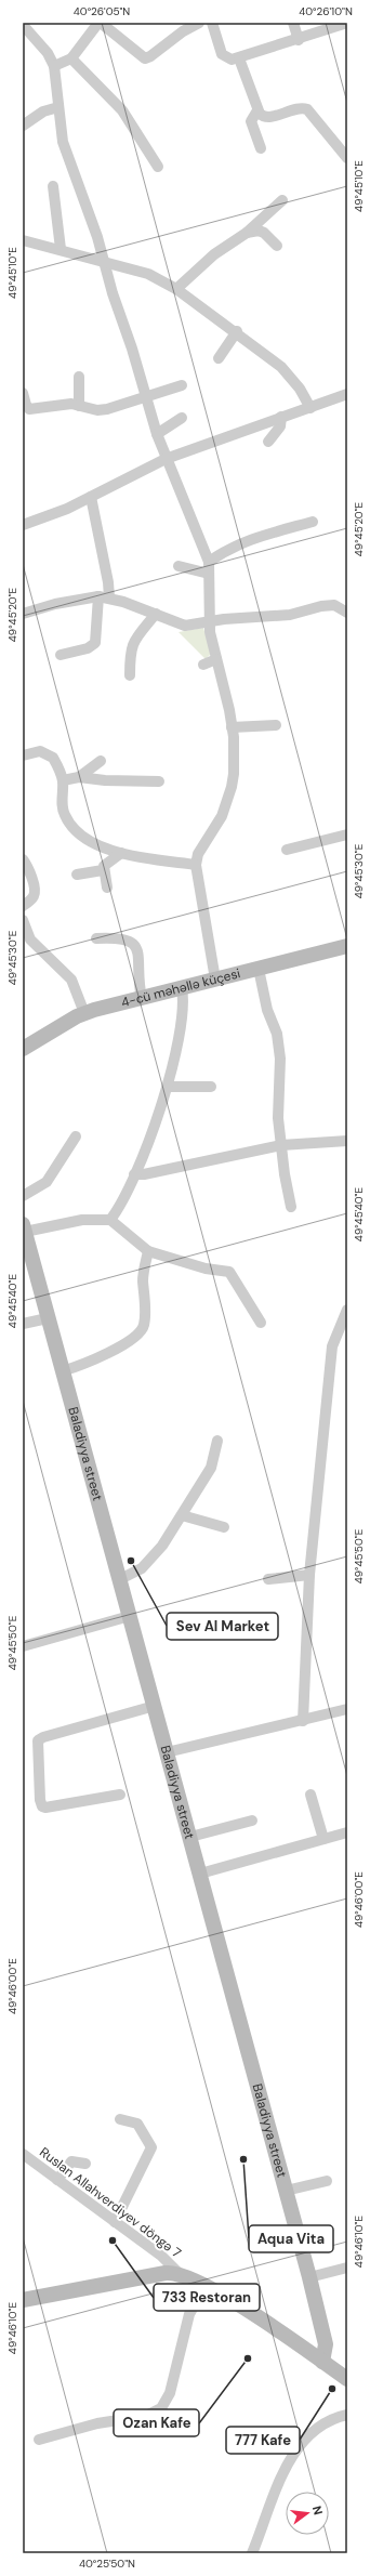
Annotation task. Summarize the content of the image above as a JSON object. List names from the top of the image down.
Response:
{
  "streets": {
    "street": ["4-cü məhəllə küçesi", "Baladiyya street", "Ruslan Allahverdiyev döngə 7"]
  },
  "places": [
    "Sev Al Market",
    "Aqua Vita",
    "733 Restoran",
    "Ozan Kafe",
    "777 Kafe"
  ],
  "north": "right",
  "coordinates": [
    "40°26'05\"N",
    "40°26'10\"N",
    "49°45'10\"E",
    "49°45'20\"E",
    "49°45'30\"E",
    "49°45'40\"E",
    "49°45'50\"E",
    "49°46'00\"E",
    "49°46'10\"E",
    "40°25'50\"N"
  ]
}
